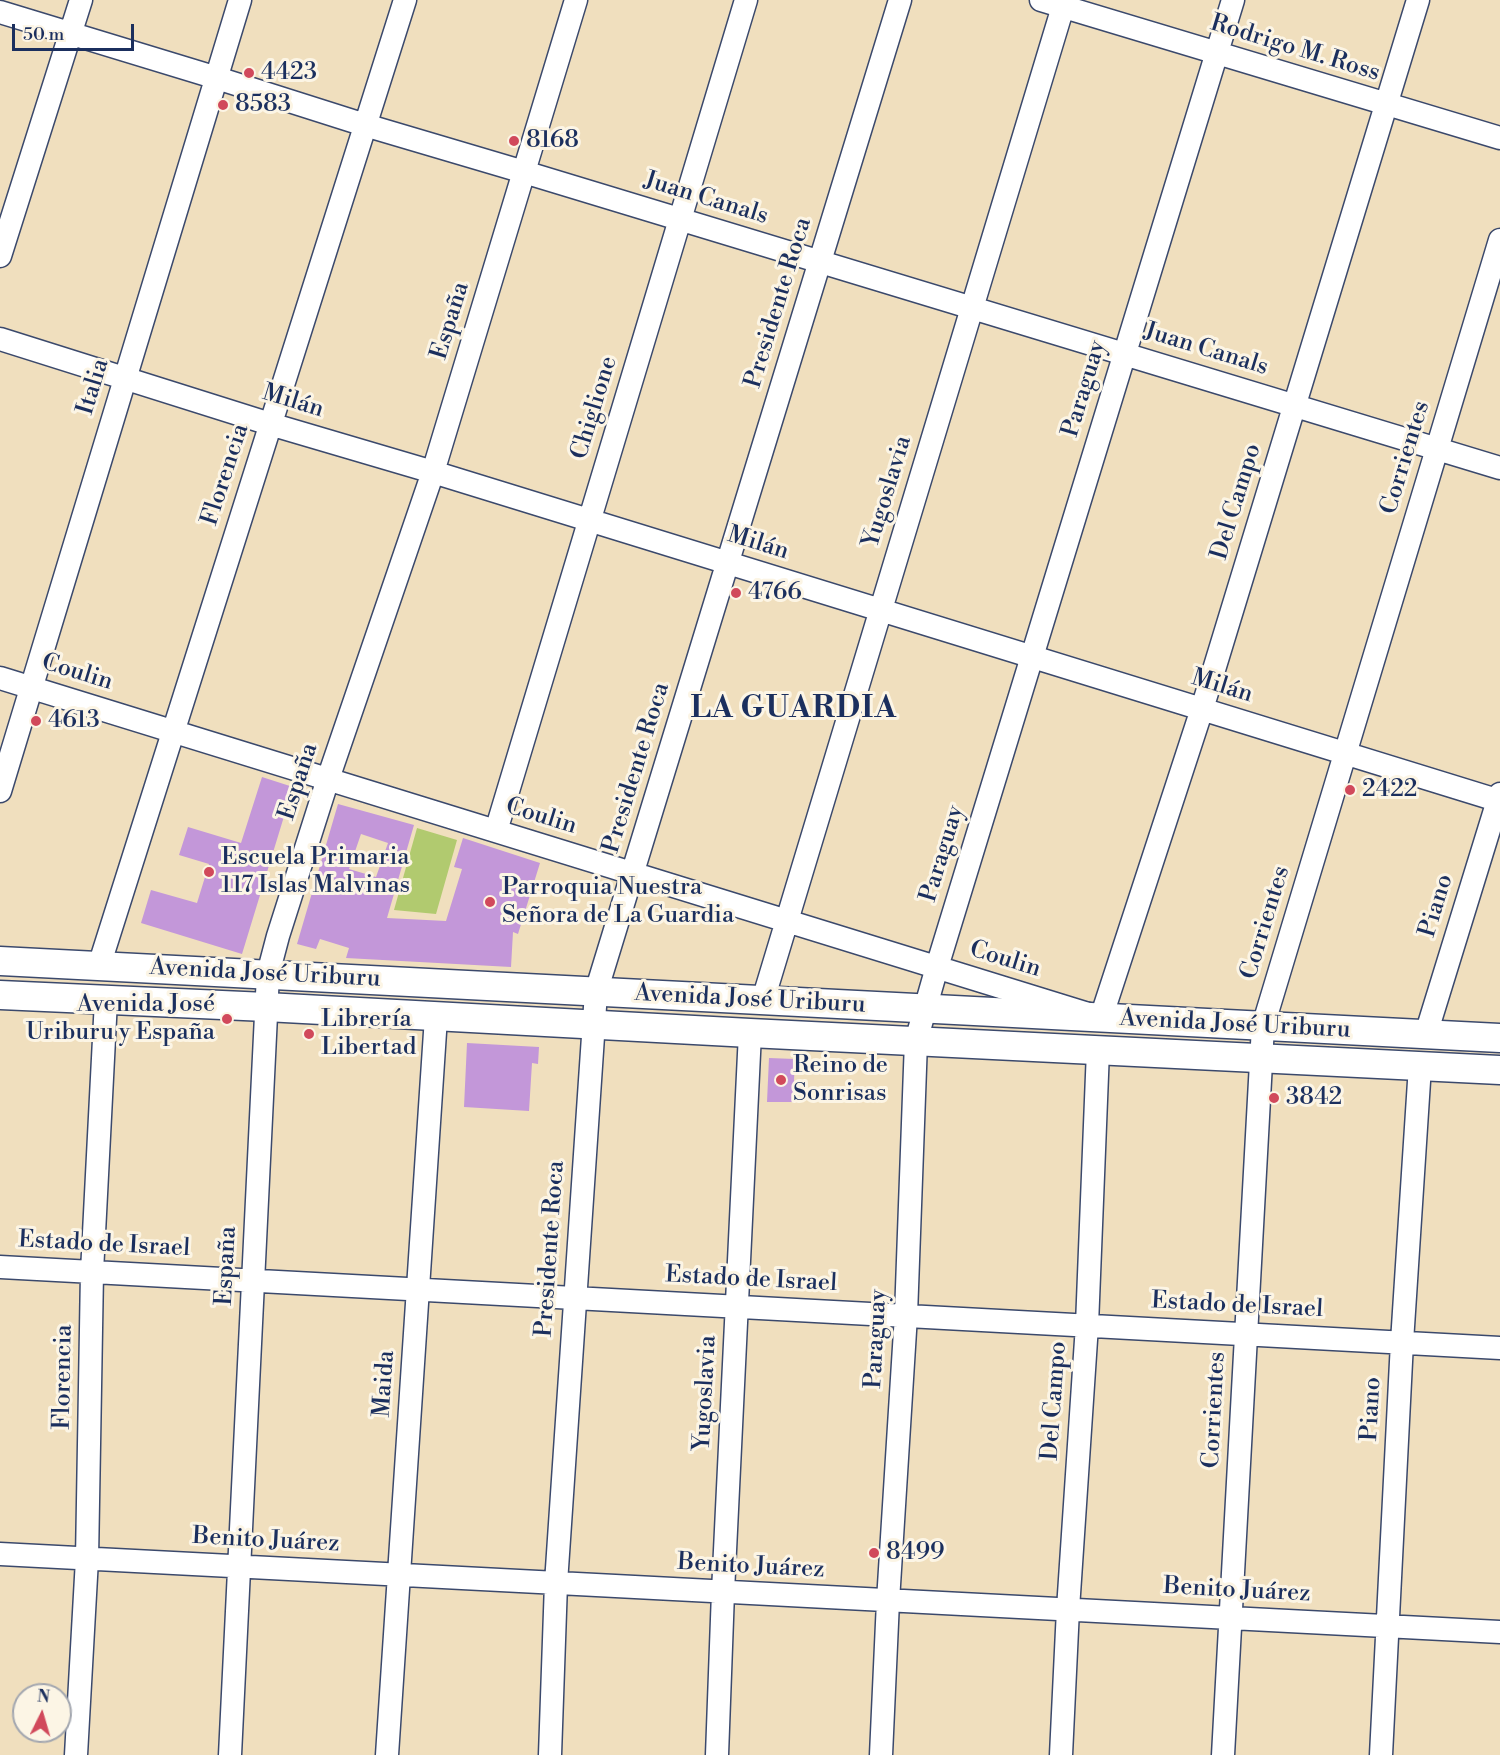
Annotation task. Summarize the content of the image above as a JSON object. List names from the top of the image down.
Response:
{
  "streets": {
    "main road": ["Avenida José Uriburu"],
    "street": [
      "Rodrigo M. Ross",
      "Juan Canals",
      "Presidente Roca",
      "España",
      "Italia",
      "Paraguay",
      "Milán",
      "Chiglione",
      "Corrientes",
      "Florencia",
      "Yugoslavia",
      "Del Campo",
      "Coulin",
      "Piano",
      "Estado de Israel",
      "Maida",
      "Benito Juárez"
    ]
  },
  "crossings": [
    ["Rodrigo M. Ross", "Paraguay"],
    ["Rodrigo M. Ross", "Yugoslavia"],
    ["Rodrigo M. Ross", "Del Campo"],
    ["Juan Canals", "Presidente Roca"],
    ["Juan Canals", "España"],
    ["Juan Canals", "Italia"],
    ["Juan Canals", "Paraguay"],
    ["Juan Canals", "Chiglione"],
    ["Juan Canals", "Corrientes"],
    ["Juan Canals", "Florencia"],
    ["Juan Canals", "Yugoslavia"],
    ["Juan Canals", "Del Campo"],
    ["Presidente Roca", "Milán"],
    ["Presidente Roca", "Coulin"],
    ["Presidente Roca", "Avenida José Uriburu"],
    ["Presidente Roca", "Estado de Israel"],
    ["Presidente Roca", "Benito Juárez"],
    ["España", "Milán"],
    ["España", "Coulin"],
    ["España", "Avenida José Uriburu"],
    ["España", "Estado de Israel"],
    ["España", "Benito Juárez"],
    ["Italia", "Milán"],
    ["Italia", "Coulin"],
    ["Paraguay", "Milán"],
    ["Paraguay", "Coulin"],
    ["Paraguay", "Avenida José Uriburu"],
    ["Paraguay", "Estado de Israel"],
    ["Paraguay", "Benito Juárez"],
    ["Milán", "Chiglione"],
    ["Milán", "Corrientes"],
    ["Milán", "Florencia"],
    ["Milán", "Yugoslavia"],
    ["Milán", "Del Campo"],
    ["Milán", "Piano"],
    ["Chiglione", "Coulin"],
    ["Corrientes", "Avenida José Uriburu"],
    ["Corrientes", "Estado de Israel"],
    ["Corrientes", "Benito Juárez"],
    ["Florencia", "Coulin"],
    ["Florencia", "Avenida José Uriburu"],
    ["Florencia", "Estado de Israel"],
    ["Florencia", "Benito Juárez"],
    ["Yugoslavia", "Coulin"],
    ["Yugoslavia", "Avenida José Uriburu"],
    ["Yugoslavia", "Estado de Israel"],
    ["Yugoslavia", "Benito Juárez"],
    ["Del Campo", "Coulin"],
    ["Del Campo", "Avenida José Uriburu"],
    ["Del Campo", "Estado de Israel"],
    ["Del Campo", "Benito Juárez"],
    ["Coulin", "Avenida José Uriburu"],
    ["Piano", "Avenida José Uriburu"],
    ["Piano", "Estado de Israel"],
    ["Piano", "Benito Juárez"],
    ["Avenida José Uriburu", "Maida"],
    ["Estado de Israel", "Maida"],
    ["Maida", "Benito Juárez"]
  ],
  "districts": ["LA GUARDIA"],
  "places": [
    "4423",
    "8583",
    "8168",
    "4766",
    "4613",
    "2422",
    "Escuela Primaria 117 Islas Malvinas",
    "Parroquia Nuestra Señora de La Guardia",
    "Avenida José Uriburu y España",
    "Librería Libertad",
    "Reino de Sonrisas",
    "3842",
    "8499"
  ],
  "scale_bar": "50 m",
  "north": "top"
}
